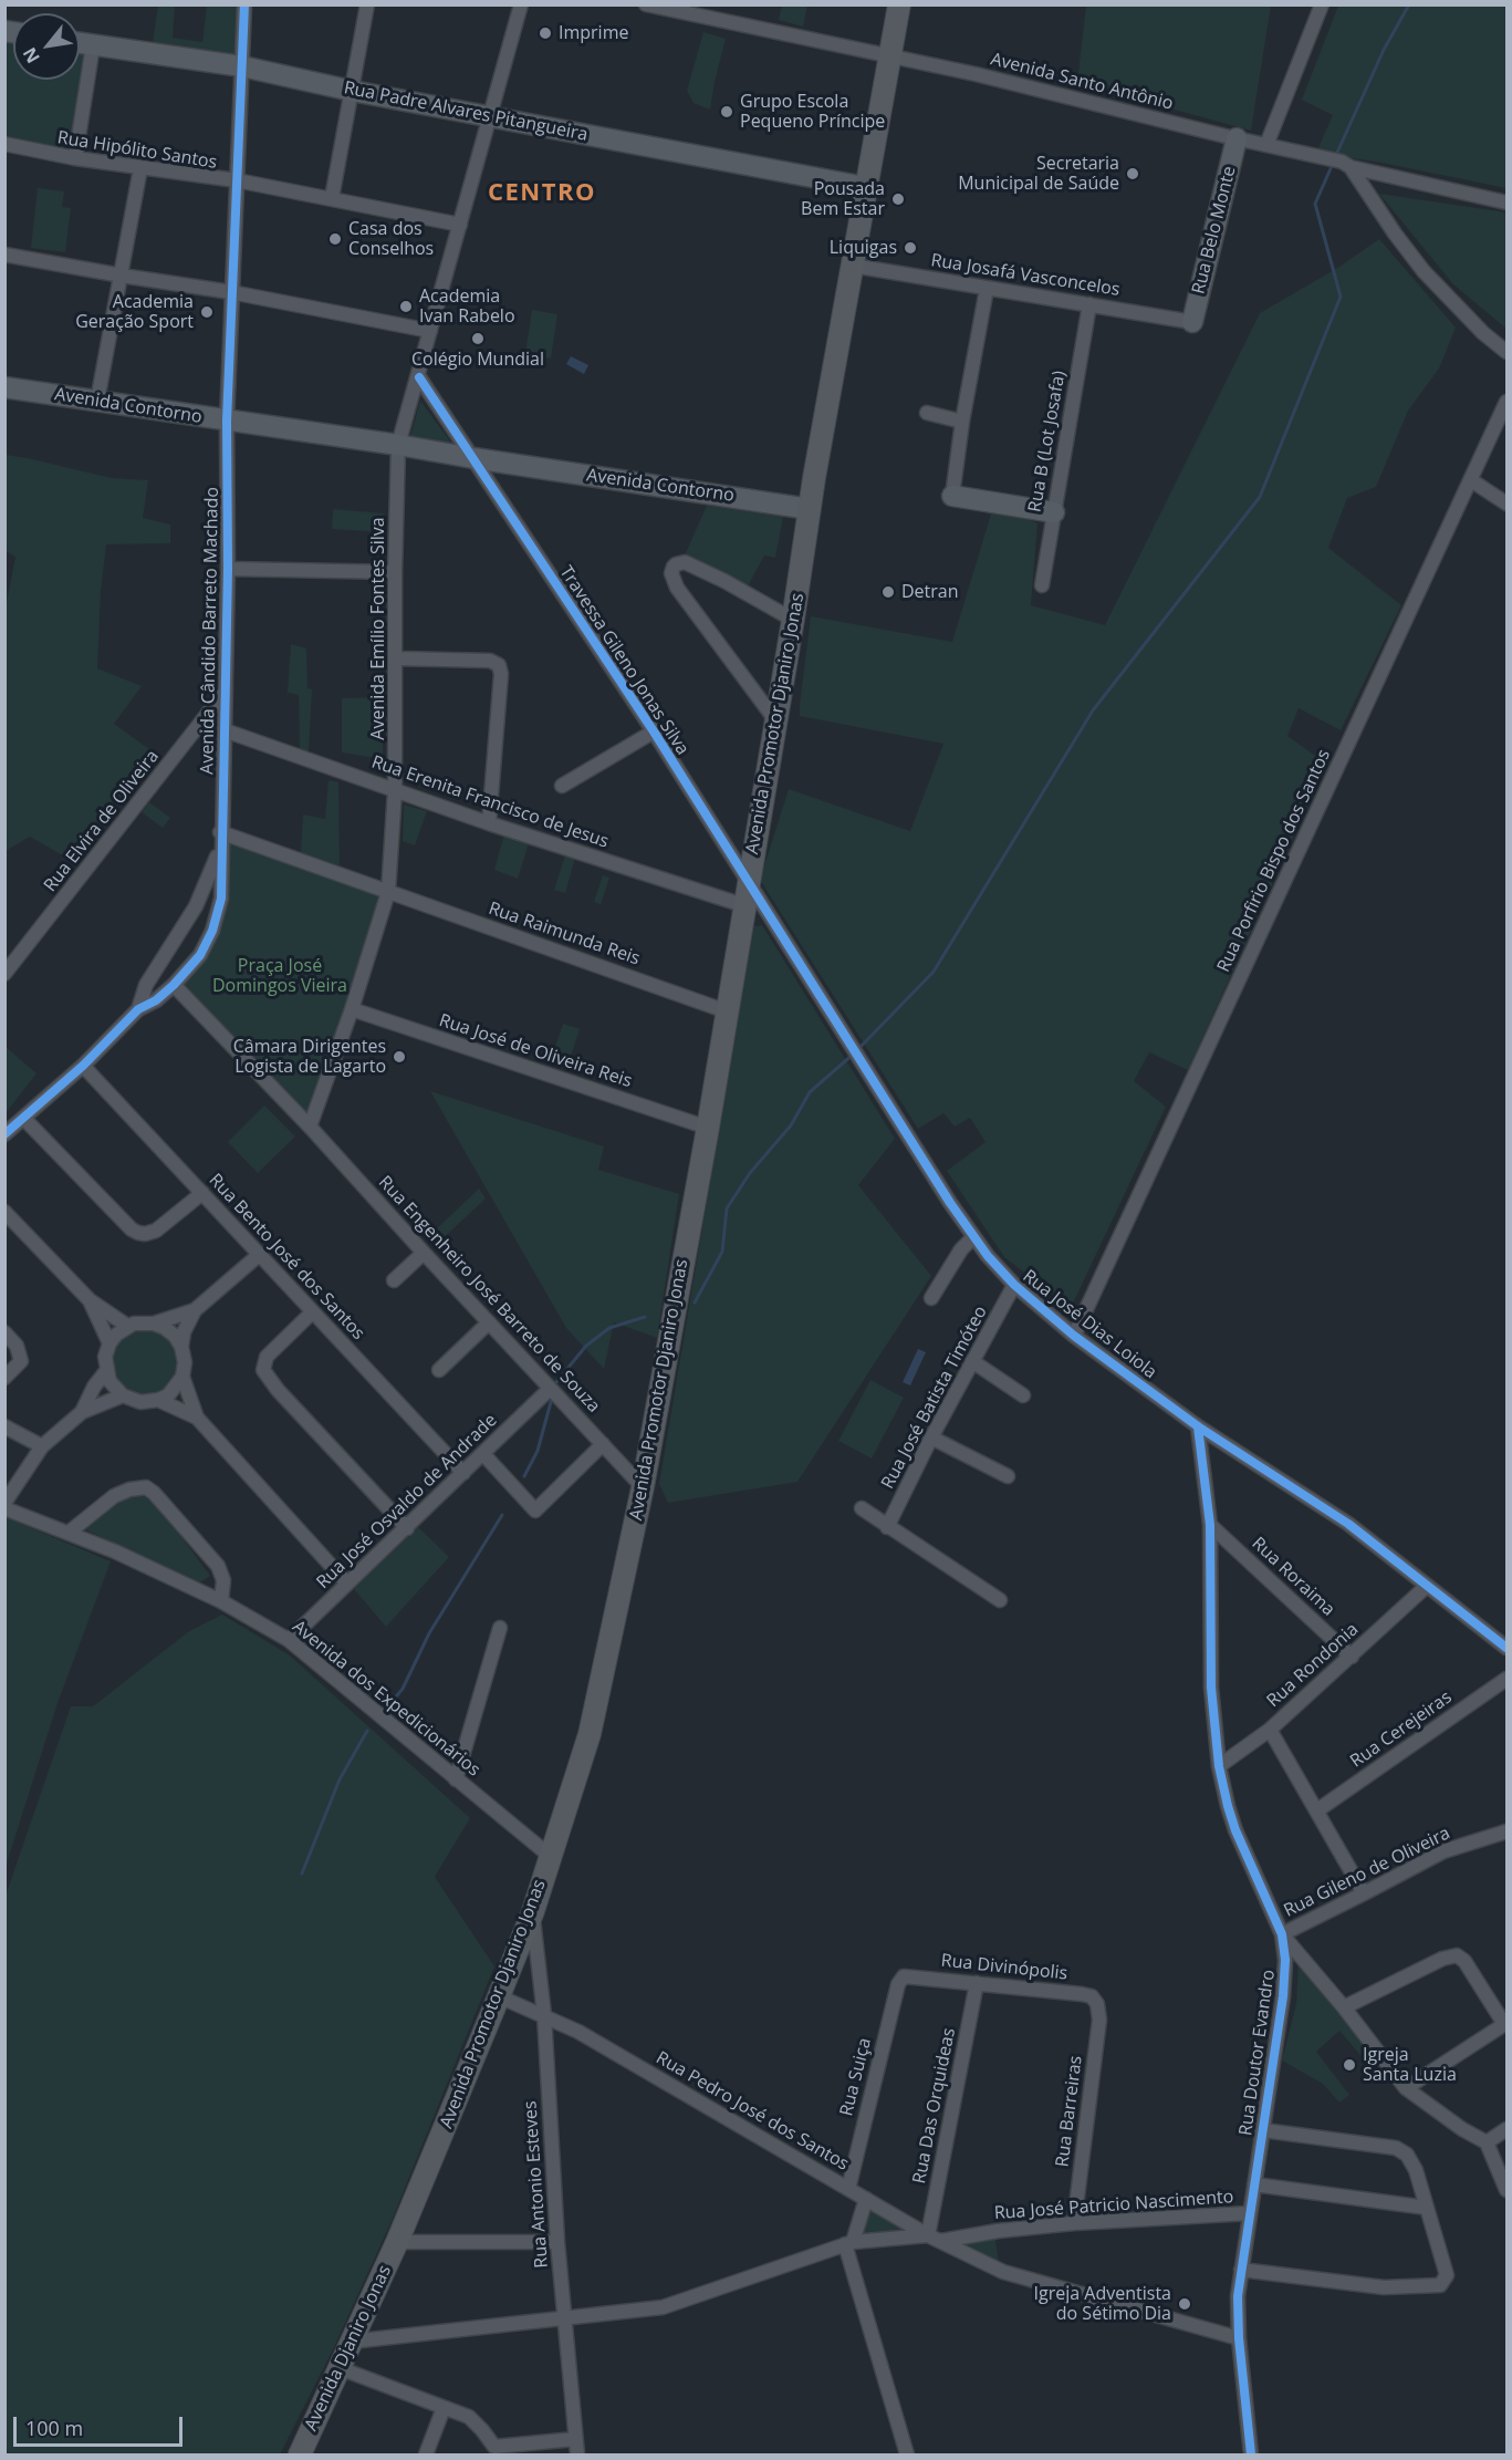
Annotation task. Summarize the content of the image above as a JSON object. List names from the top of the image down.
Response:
{
  "streets": {
    "main road": ["Avenida Promotor Djaniro Jonas", "Avenida Djaniro Jonas"],
    "street": [
      "Avenida Santo Antônio",
      "Rua Padre Alvares Pitangueira",
      "Rua Hipólito Santos",
      "Rua Belo Monte",
      "Rua Josafá Vasconcelos",
      "Avenida Contorno",
      "Rua B (Lot Josafa)",
      "Avenida Emílio Fontes Silva",
      "Avenida Cândido Barreto Machado",
      "Travessa Gileno Jonas Silva",
      "Rua Erenita Francisco de Jesus",
      "Rua Elvira de Oliveira",
      "Rua Porfirio Bispo dos Santos",
      "Rua Raimunda Reis",
      "Rua José de Oliveira Reis",
      "Rua Bento José dos Santos",
      "Rua Engenheiro José Barreto de Souza",
      "Rua José Dias Loiola",
      "Rua José Batista Timóteo",
      "Rua José Osvaldo de Andrade",
      "Rua Roraima",
      "Rua Rondonia",
      "Avenida dos Expedicionários",
      "Rua Cerejeiras",
      "Rua Gileno de Oliveira",
      "Rua Divinópolis",
      "Rua Doutor Evandro",
      "Rua Suiça",
      "Rua Das Orquideas",
      "Rua Pedro José dos Santos",
      "Rua Barreiras",
      "Rua Antonio Esteves",
      "Rua José Patricio Nascimento"
    ]
  },
  "crossings": [
    ["Avenida Santo Antônio", "Rua Belo Monte"],
    ["Rua Padre Alvares Pitangueira", "Avenida Emílio Fontes Silva"],
    ["Rua Padre Alvares Pitangueira", "Avenida Cândido Barreto Machado"],
    ["Rua Hipólito Santos", "Avenida Emílio Fontes Silva"],
    ["Rua Hipólito Santos", "Avenida Cândido Barreto Machado"],
    ["Rua Belo Monte", "Rua Josafá Vasconcelos"],
    ["Rua Josafá Vasconcelos", "Rua B (Lot Josafa)"],
    ["Avenida Contorno", "Avenida Emílio Fontes Silva"],
    ["Avenida Contorno", "Avenida Cândido Barreto Machado"],
    ["Avenida Contorno", "Travessa Gileno Jonas Silva"],
    ["Avenida Contorno", "Avenida Promotor Djaniro Jonas"],
    ["Avenida Emílio Fontes Silva", "Travessa Gileno Jonas Silva"],
    ["Avenida Emílio Fontes Silva", "Rua Erenita Francisco de Jesus"],
    ["Avenida Emílio Fontes Silva", "Rua Raimunda Reis"],
    ["Avenida Cândido Barreto Machado", "Rua Erenita Francisco de Jesus"],
    ["Avenida Cândido Barreto Machado", "Rua Elvira de Oliveira"],
    ["Travessa Gileno Jonas Silva", "Avenida Promotor Djaniro Jonas"],
    ["Travessa Gileno Jonas Silva", "Rua José Dias Loiola"],
    ["Avenida Promotor Djaniro Jonas", "Rua Erenita Francisco de Jesus"],
    ["Avenida Promotor Djaniro Jonas", "Rua Raimunda Reis"],
    ["Avenida Promotor Djaniro Jonas", "Rua José de Oliveira Reis"],
    ["Avenida Promotor Djaniro Jonas", "Rua Engenheiro José Barreto de Souza"],
    ["Avenida Promotor Djaniro Jonas", "Rua José Dias Loiola"],
    ["Avenida Promotor Djaniro Jonas", "Avenida dos Expedicionários"],
    ["Avenida Promotor Djaniro Jonas", "Rua Pedro José dos Santos"],
    ["Avenida Promotor Djaniro Jonas", "Rua Antonio Esteves"],
    ["Avenida Promotor Djaniro Jonas", "Avenida Djaniro Jonas"],
    ["Rua Porfirio Bispo dos Santos", "Rua José Dias Loiola"],
    ["Rua Bento José dos Santos", "Rua José Osvaldo de Andrade"],
    ["Rua Engenheiro José Barreto de Souza", "Rua José Osvaldo de Andrade"],
    ["Rua José Dias Loiola", "Rua José Batista Timóteo"],
    ["Rua José Dias Loiola", "Rua Rondonia"],
    ["Rua José Dias Loiola", "Rua Doutor Evandro"],
    ["Rua José Osvaldo de Andrade", "Avenida dos Expedicionários"],
    ["Rua Roraima", "Rua Rondonia"],
    ["Rua Roraima", "Rua Doutor Evandro"],
    ["Rua Rondonia", "Rua Doutor Evandro"],
    ["Rua Gileno de Oliveira", "Rua Doutor Evandro"],
    ["Rua Divinópolis", "Rua Suiça"],
    ["Rua Divinópolis", "Rua Das Orquideas"],
    ["Rua Divinópolis", "Rua Barreiras"],
    ["Rua Doutor Evandro", "Rua Pedro José dos Santos"],
    ["Rua Doutor Evandro", "Rua José Patricio Nascimento"],
    ["Rua Suiça", "Rua Pedro José dos Santos"],
    ["Rua Das Orquideas", "Rua Pedro José dos Santos"],
    ["Rua Pedro José dos Santos", "Rua Antonio Esteves"],
    ["Rua Pedro José dos Santos", "Rua José Patricio Nascimento"],
    ["Rua Barreiras", "Rua José Patricio Nascimento"]
  ],
  "districts": ["CENTRO"],
  "parks": ["Praça José Domingos Vieira"],
  "places": [
    "Imprime",
    "Grupo Escola Pequeno Príncipe",
    "Secretaria Municipal de Saúde",
    "Pousada Bem Estar",
    "Casa dos Conselhos",
    "Liquigas",
    "Academia Ivan Rabelo",
    "Academia Geração Sport",
    "Colégio Mundial",
    "Detran",
    "Câmara Dirigentes Logista de Lagarto",
    "Igreja Santa Luzia",
    "Igreja Adventista do Sétimo Dia"
  ],
  "scale_bar": "100 m",
  "north": "bottom left"
}
